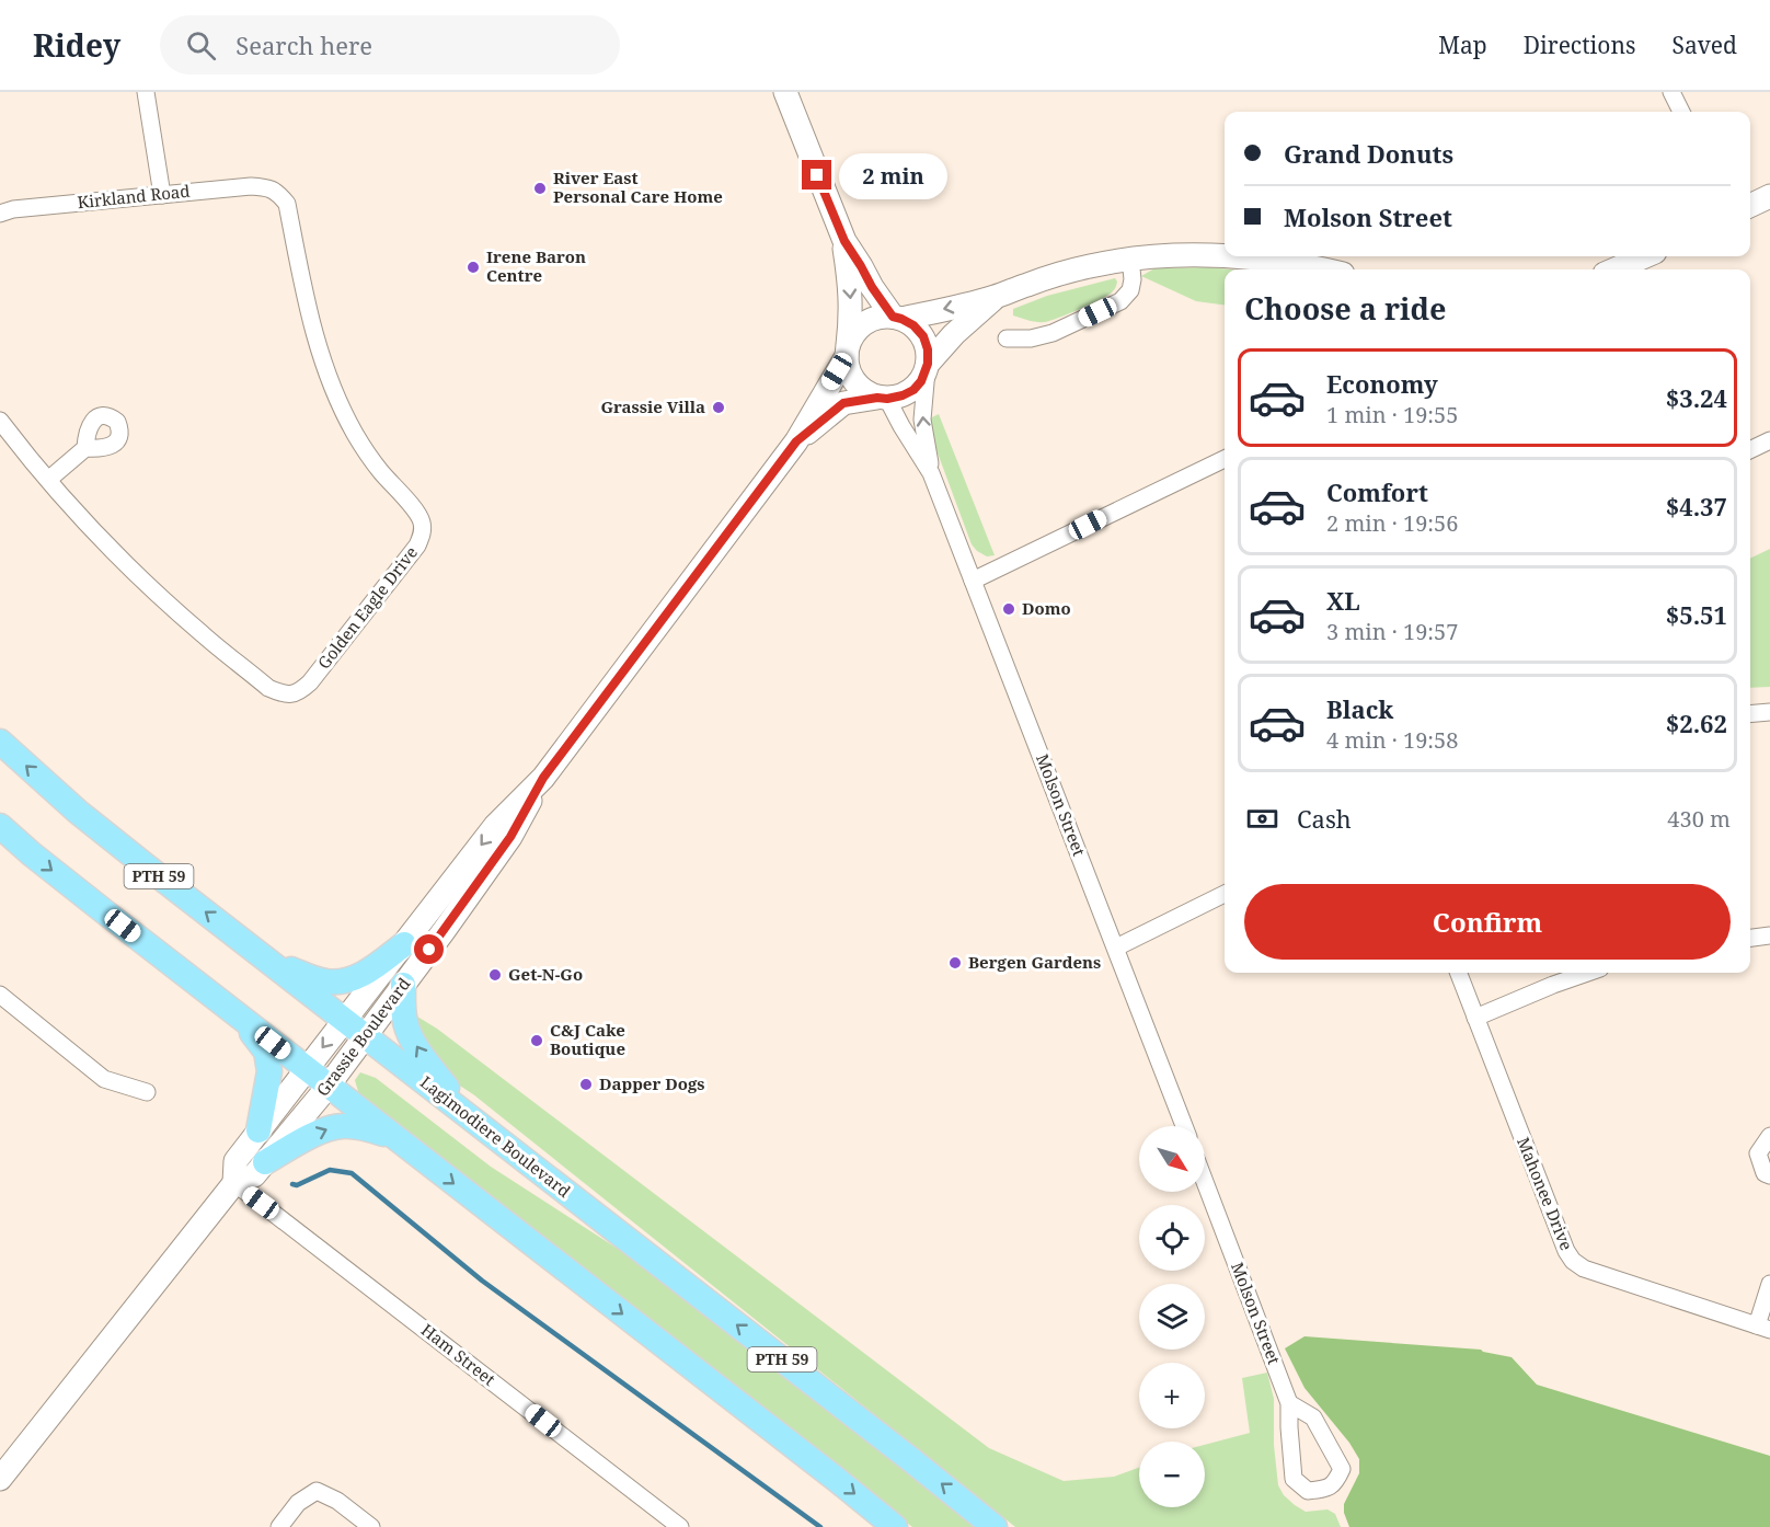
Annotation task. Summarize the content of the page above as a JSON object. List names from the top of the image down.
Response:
{
  "streets": {
    "main road": ["PTH 59", "Lagimodiere Boulevard"],
    "street": [
      "Kirkland Road",
      "Golden Eagle Drive",
      "Molson Street",
      "Grassie Boulevard",
      "Mahonee Drive",
      "Ham Street"
    ]
  },
  "crossings": [
    ["Kirkland Road", "Golden Eagle Drive"],
    ["Molson Street", "Grassie Boulevard"],
    ["Grassie Boulevard", "Lagimodiere Boulevard"],
    ["Grassie Boulevard", "Ham Street"]
  ],
  "places": [
    "River East Personal Care Home",
    "Irene Baron Centre",
    "Grassie Villa",
    "Domo",
    "Bergen Gardens",
    "Get-N-Go",
    "C&J Cake Boutique",
    "Dapper Dogs"
  ],
  "north": "bottom right",
  "page": {
    "header": "Ridey",
    "search": "Search here",
    "nav": ["Map", "Directions", "Saved"],
    "banner": ["Grand Donuts", "Molson Street"],
    "bubble": "2 min",
    "heading": "Choose a ride",
    "list": [
      {
        "name": "Economy",
        "note": "1 min · 19:55",
        "value": "$3.24"
      },
      {
        "name": "Comfort",
        "note": "2 min · 19:56",
        "value": "$4.37"
      },
      {
        "name": "XL",
        "note": "3 min · 19:57",
        "value": "$5.51"
      },
      {
        "name": "Black",
        "note": "4 min · 19:58",
        "value": "$2.62"
      }
    ],
    "pay": ["Cash", "430 m"],
    "buttons": "Confirm",
    "map_buttons": ["+", "−"]
  }
}
